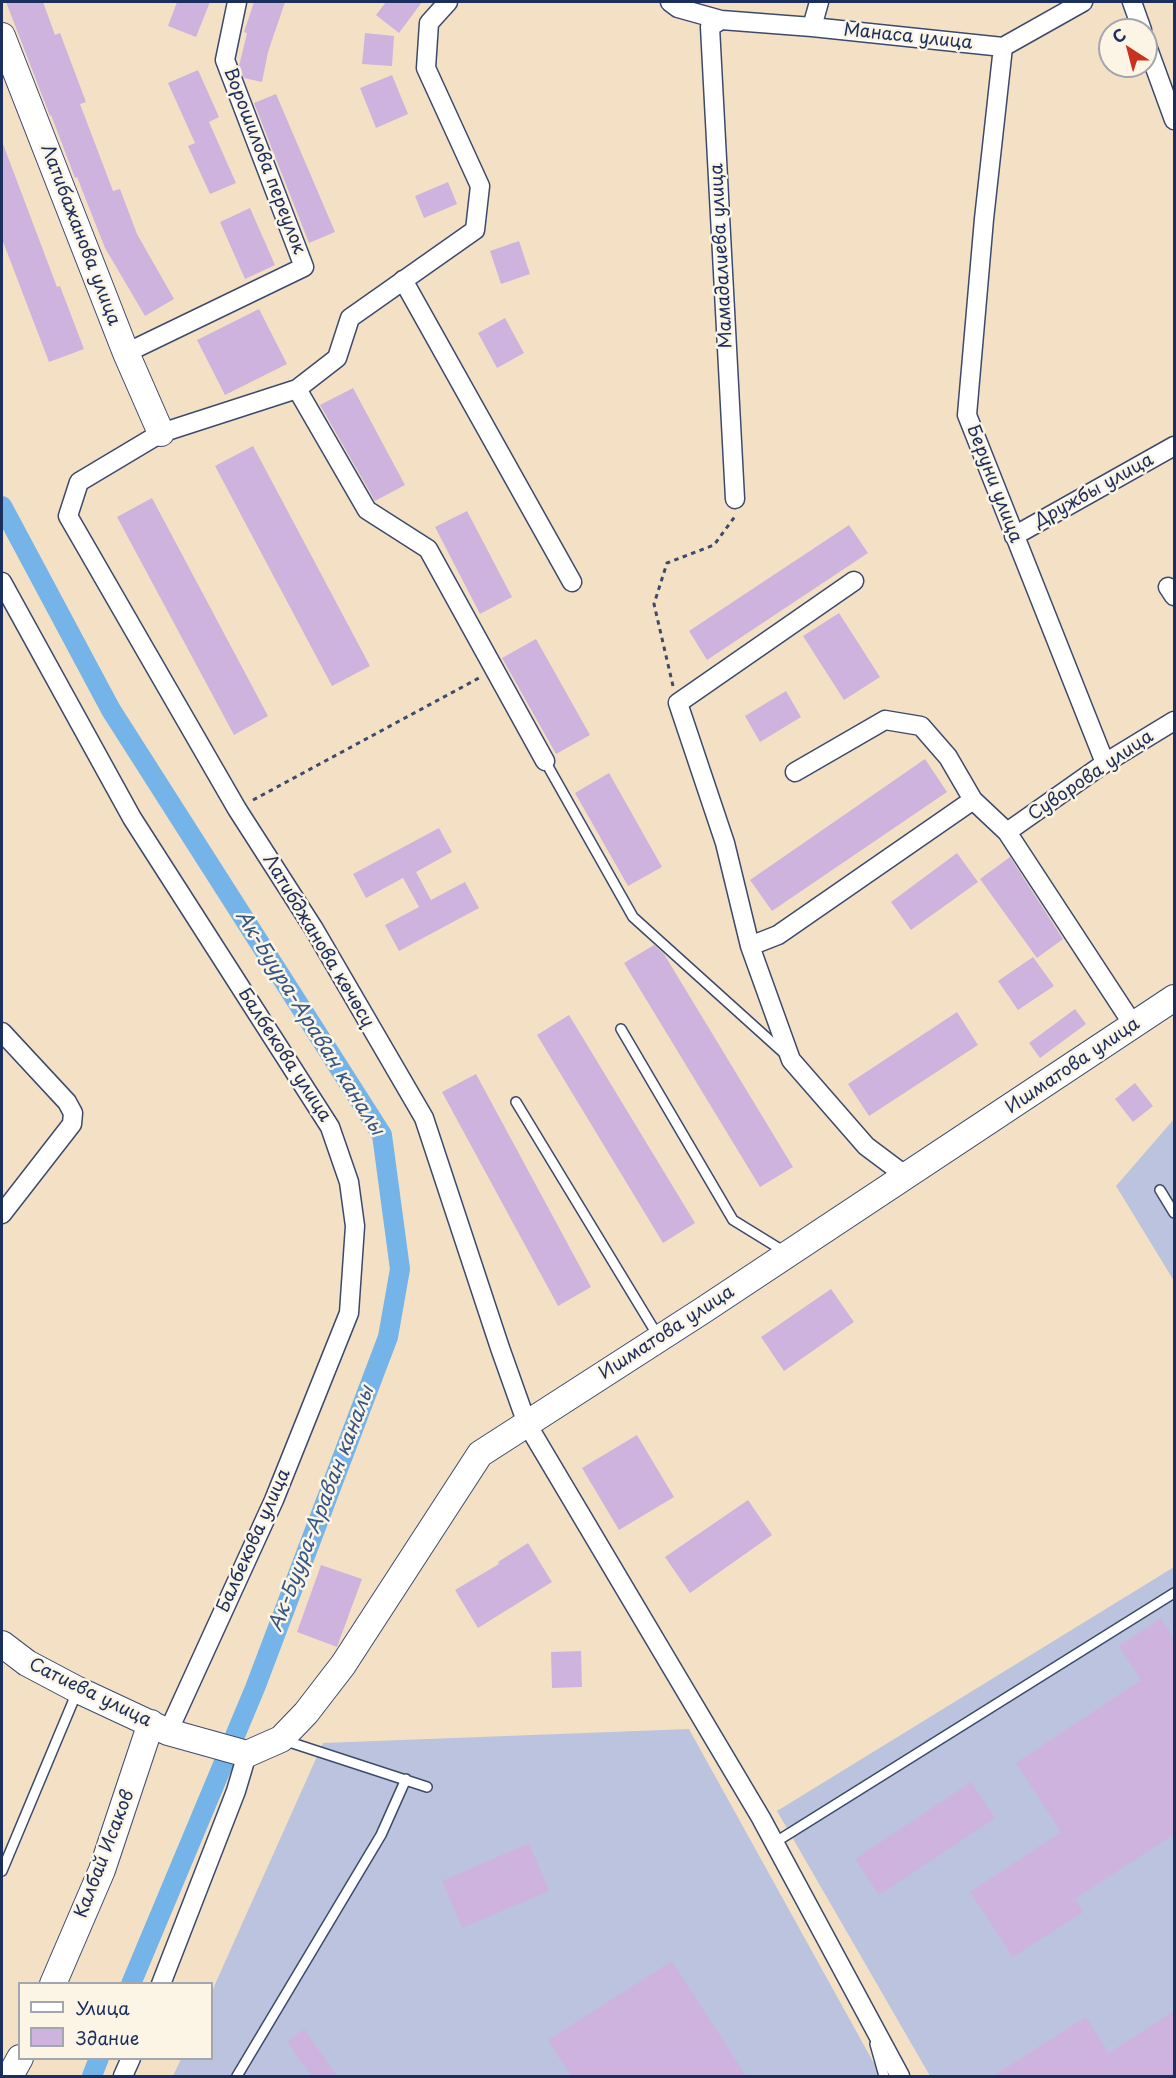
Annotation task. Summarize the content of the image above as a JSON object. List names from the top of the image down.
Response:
{
  "streets": {
    "main road": [
      "Латибажанова улица",
      "Ишматова улица",
      "Сатиева улица",
      "Калбай Исаков"
    ],
    "street": [
      "Манаса улица",
      "Ворошилова переулок",
      "Мамадалиева улица",
      "Беруни улица",
      "Дружбы улица",
      "Суворова улица",
      "Латибджанова көчөсү",
      "Балбекова улица"
    ]
  },
  "crossings": [
    ["Манаса улица", "Мамадалиева улица"],
    ["Манаса улица", "Беруни улица"],
    ["Ворошилова переулок", "Латибажанова улица"],
    ["Латибажанова улица", "Латибджанова көчөсү"],
    ["Беруни улица", "Дружбы улица"],
    ["Беруни улица", "Суворова улица"],
    ["Латибджанова көчөсү", "Ишматова улица"],
    ["Балбекова улица", "Сатиева улица"],
    ["Балбекова улица", "Калбай Исаков"],
    ["Ишматова улица", "Сатиева улица"],
    ["Сатиева улица", "Калбай Исаков"]
  ],
  "water": ["Ак-Буура-Араван каналы"],
  "legend": ["Улица", "Здание"],
  "north": "top left"
}
